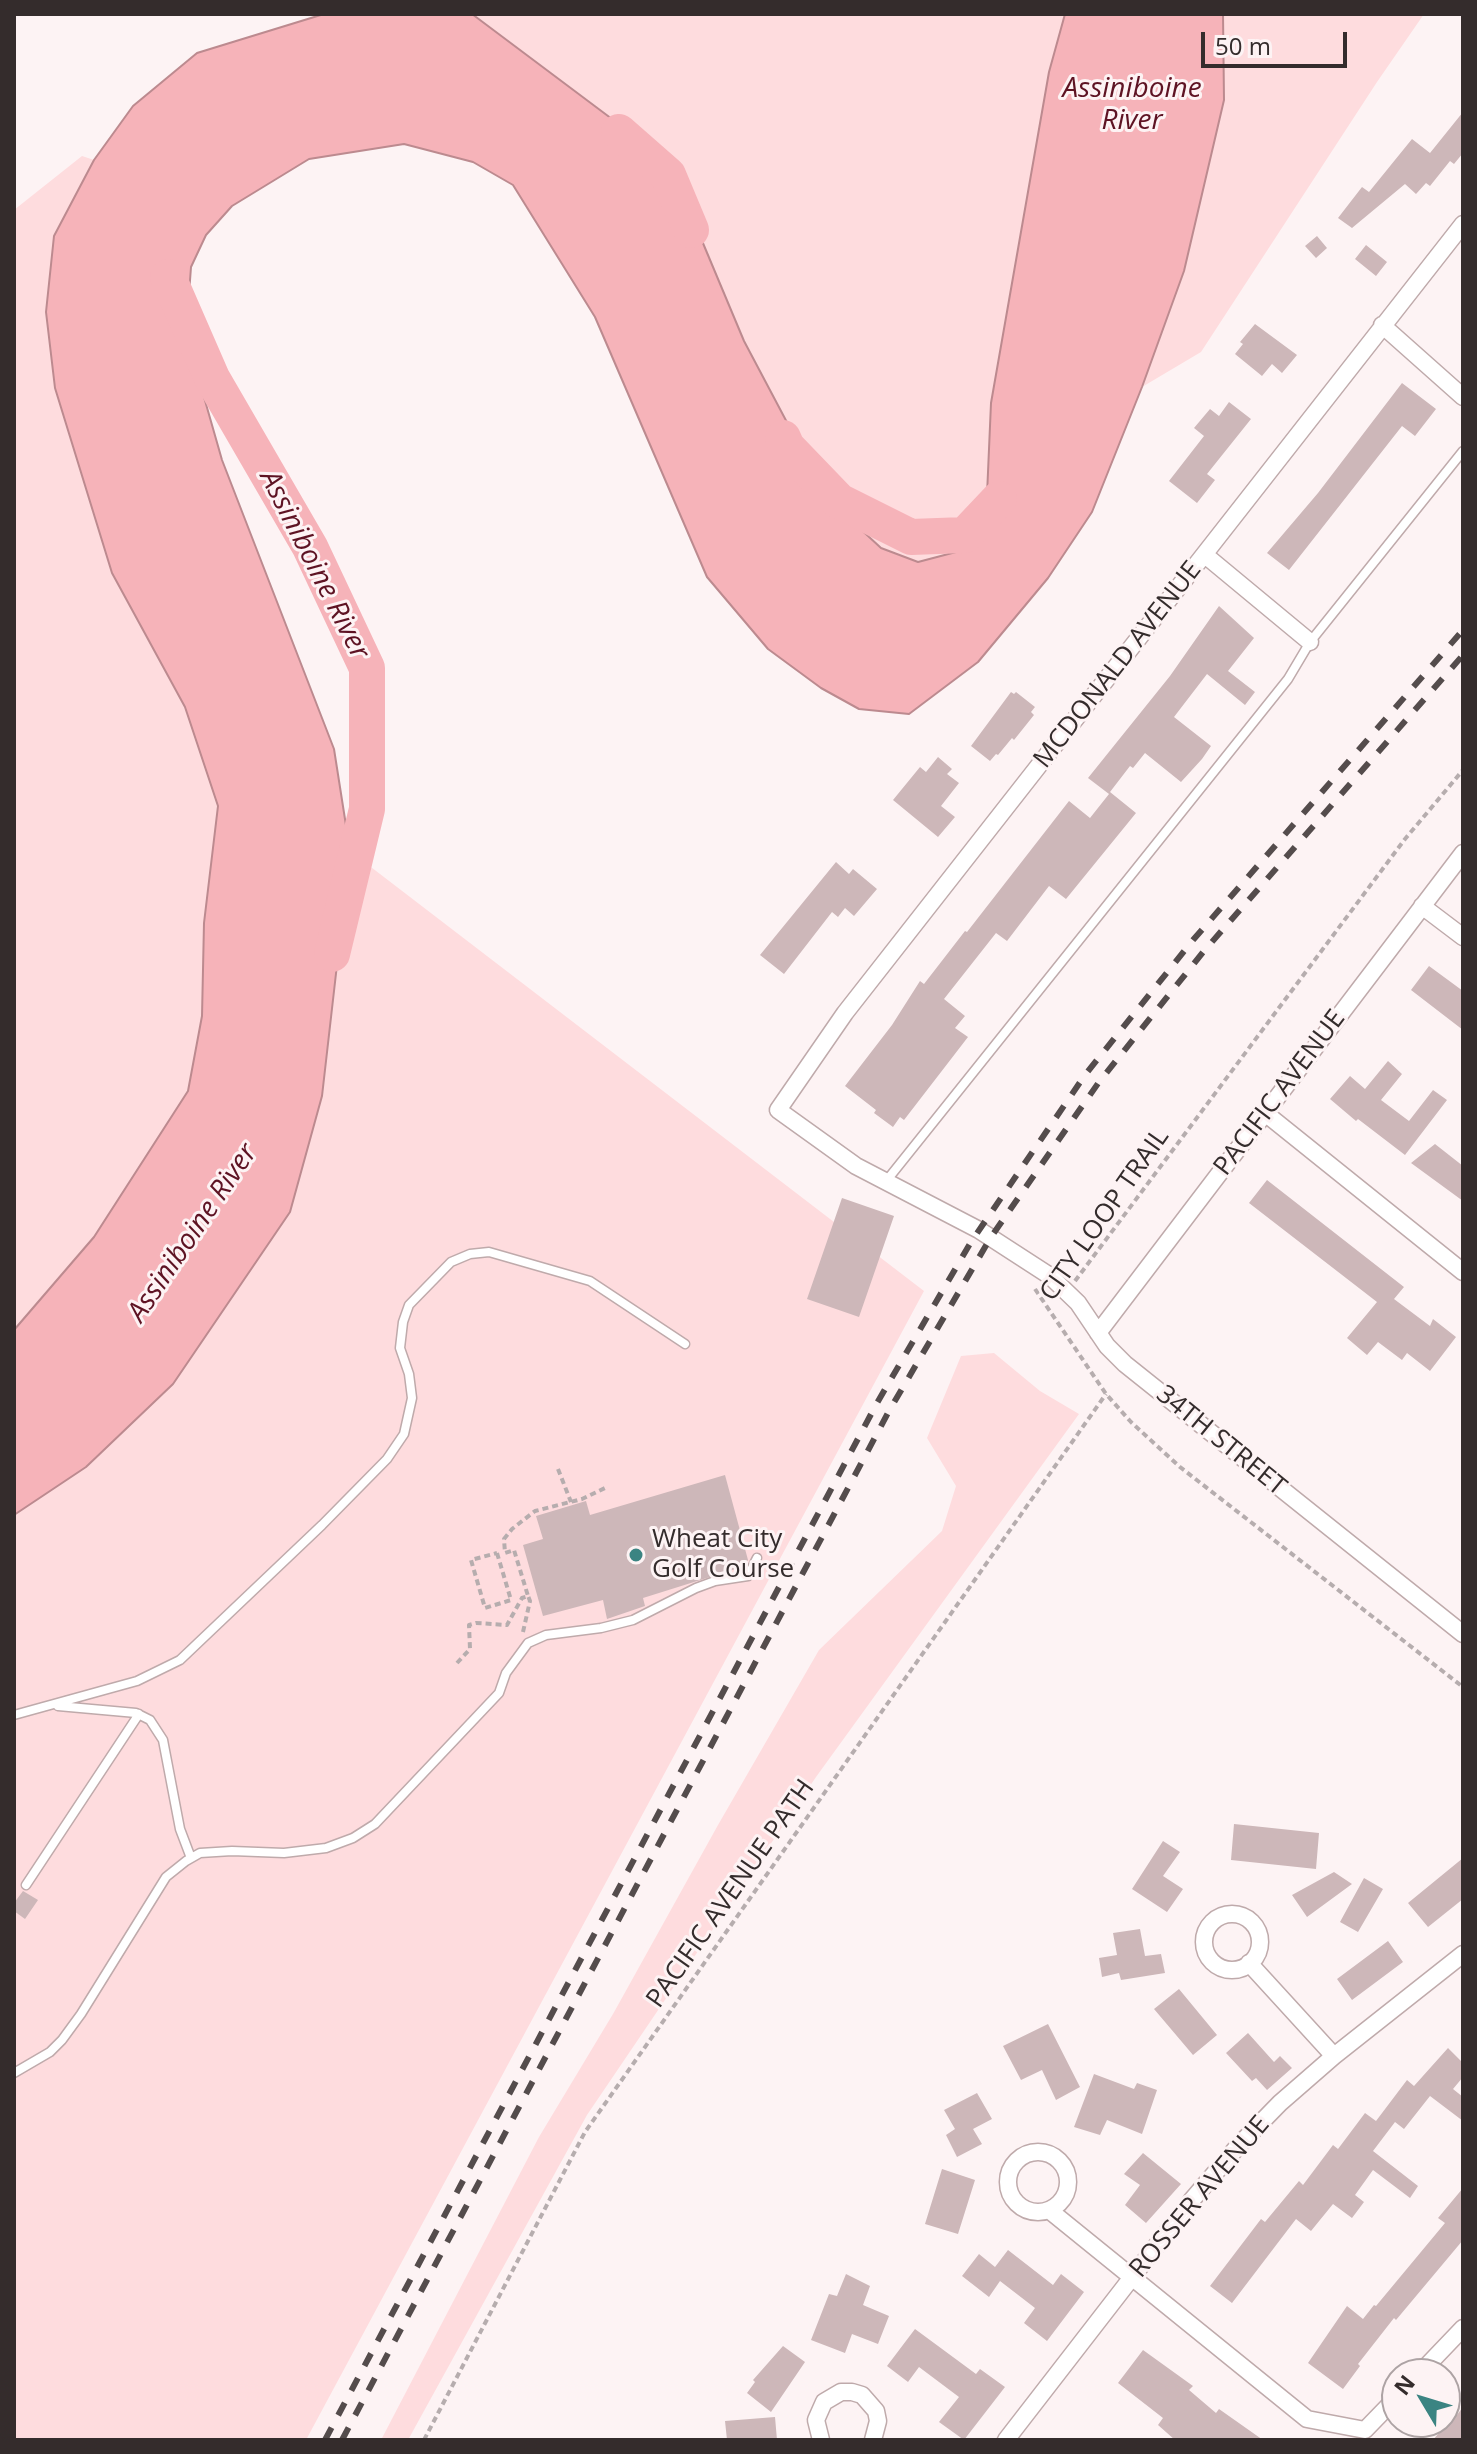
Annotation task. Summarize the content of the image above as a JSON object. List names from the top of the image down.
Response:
{
  "streets": {
    "street": [
      "MCDONALD AVENUE",
      "PACIFIC AVENUE",
      "34TH STREET",
      "ROSSER AVENUE"
    ],
    "path": ["CITY LOOP TRAIL", "PACIFIC AVENUE PATH"]
  },
  "crossings": [
    ["MCDONALD AVENUE", "34TH STREET"],
    ["PACIFIC AVENUE", "34TH STREET"],
    ["CITY LOOP TRAIL", "34TH STREET"],
    ["CITY LOOP TRAIL", "PACIFIC AVENUE PATH"]
  ],
  "water": ["Assiniboine River"],
  "places": ["Wheat City Golf Course"],
  "scale_bar": "50 m",
  "north": "top left"
}
